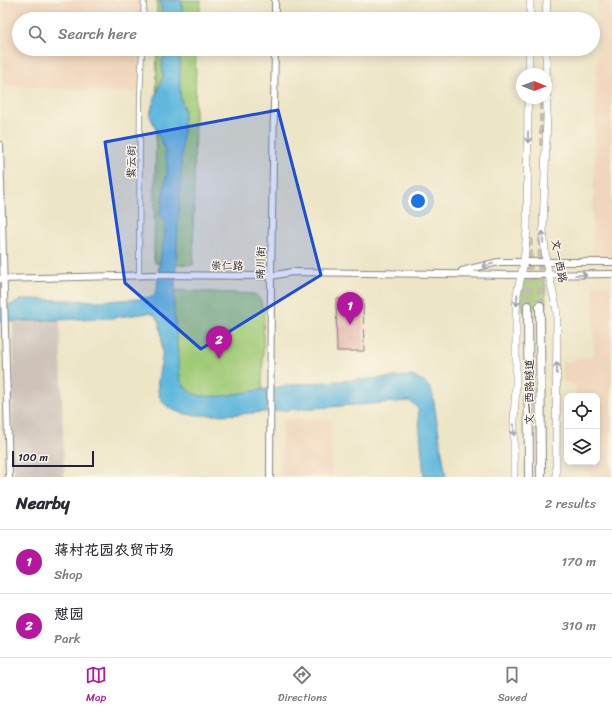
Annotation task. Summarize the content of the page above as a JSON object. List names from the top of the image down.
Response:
{
  "streets": {
    "highway": ["文一西路隧道"],
    "main road": ["文一西路"],
    "street": ["紫云街", "晴川街", "崇仁路"]
  },
  "crossings": [
    ["紫云街", "崇仁路"],
    ["文一西路", "崇仁路"],
    ["晴川街", "崇仁路"]
  ],
  "scale_bar": "100 m",
  "north": "right",
  "page": {
    "search": "Search here",
    "pins": ["1", "2"],
    "scale": "100 m",
    "heading": ["Nearby", "2 results"],
    "list": [
      {
        "mark": "1",
        "name": "蒋村花园农贸市场",
        "note": "Shop",
        "value": "170 m"
      },
      {
        "mark": "2",
        "name": "憇园",
        "note": "Park",
        "value": "310 m"
      }
    ],
    "nav": ["Map", "Directions", "Saved"]
  }
}
